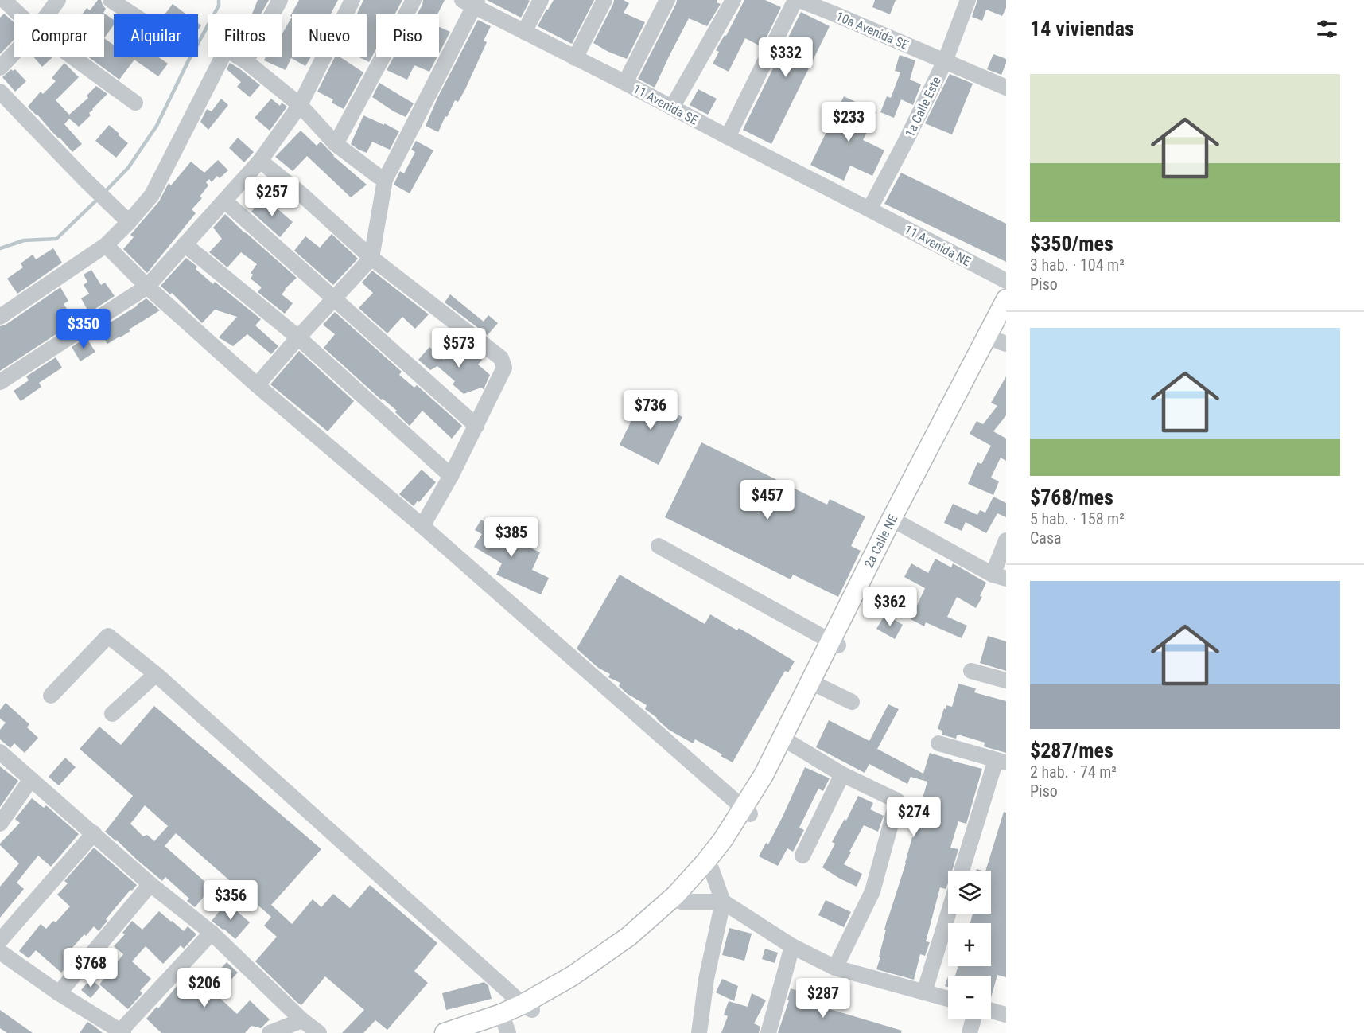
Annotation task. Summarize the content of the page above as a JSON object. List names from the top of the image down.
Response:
{
  "streets": {
    "main road": ["2a Calle NE"],
    "street": [
      "10a Avenida SE",
      "11 Avenida SE",
      "1a Calle Este",
      "11 Avenida NE"
    ]
  },
  "crossings": [
    ["10a Avenida SE", "1a Calle Este"],
    ["11 Avenida SE", "1a Calle Este"],
    ["11 Avenida SE", "11 Avenida NE"],
    ["1a Calle Este", "11 Avenida NE"]
  ],
  "page": {
    "heading": "14 viviendas",
    "chip": [
      "Comprar",
      "Alquilar",
      "Filtros",
      "Nuevo",
      "Piso"
    ],
    "price": [
      "$332",
      "$233",
      "$257",
      "$350",
      "$573",
      "$736",
      "$457",
      "$385",
      "$362",
      "$274",
      "$356",
      "$768",
      "$206",
      "$287"
    ],
    "list": [
      {
        "name": "$350/mes",
        "note": "3 hab. · 104 m² · Piso"
      },
      {
        "name": "$768/mes",
        "note": "5 hab. · 158 m² · Casa"
      },
      {
        "name": "$287/mes",
        "note": "2 hab. · 74 m² · Piso"
      }
    ],
    "map_buttons": ["+", "−"]
  }
}
